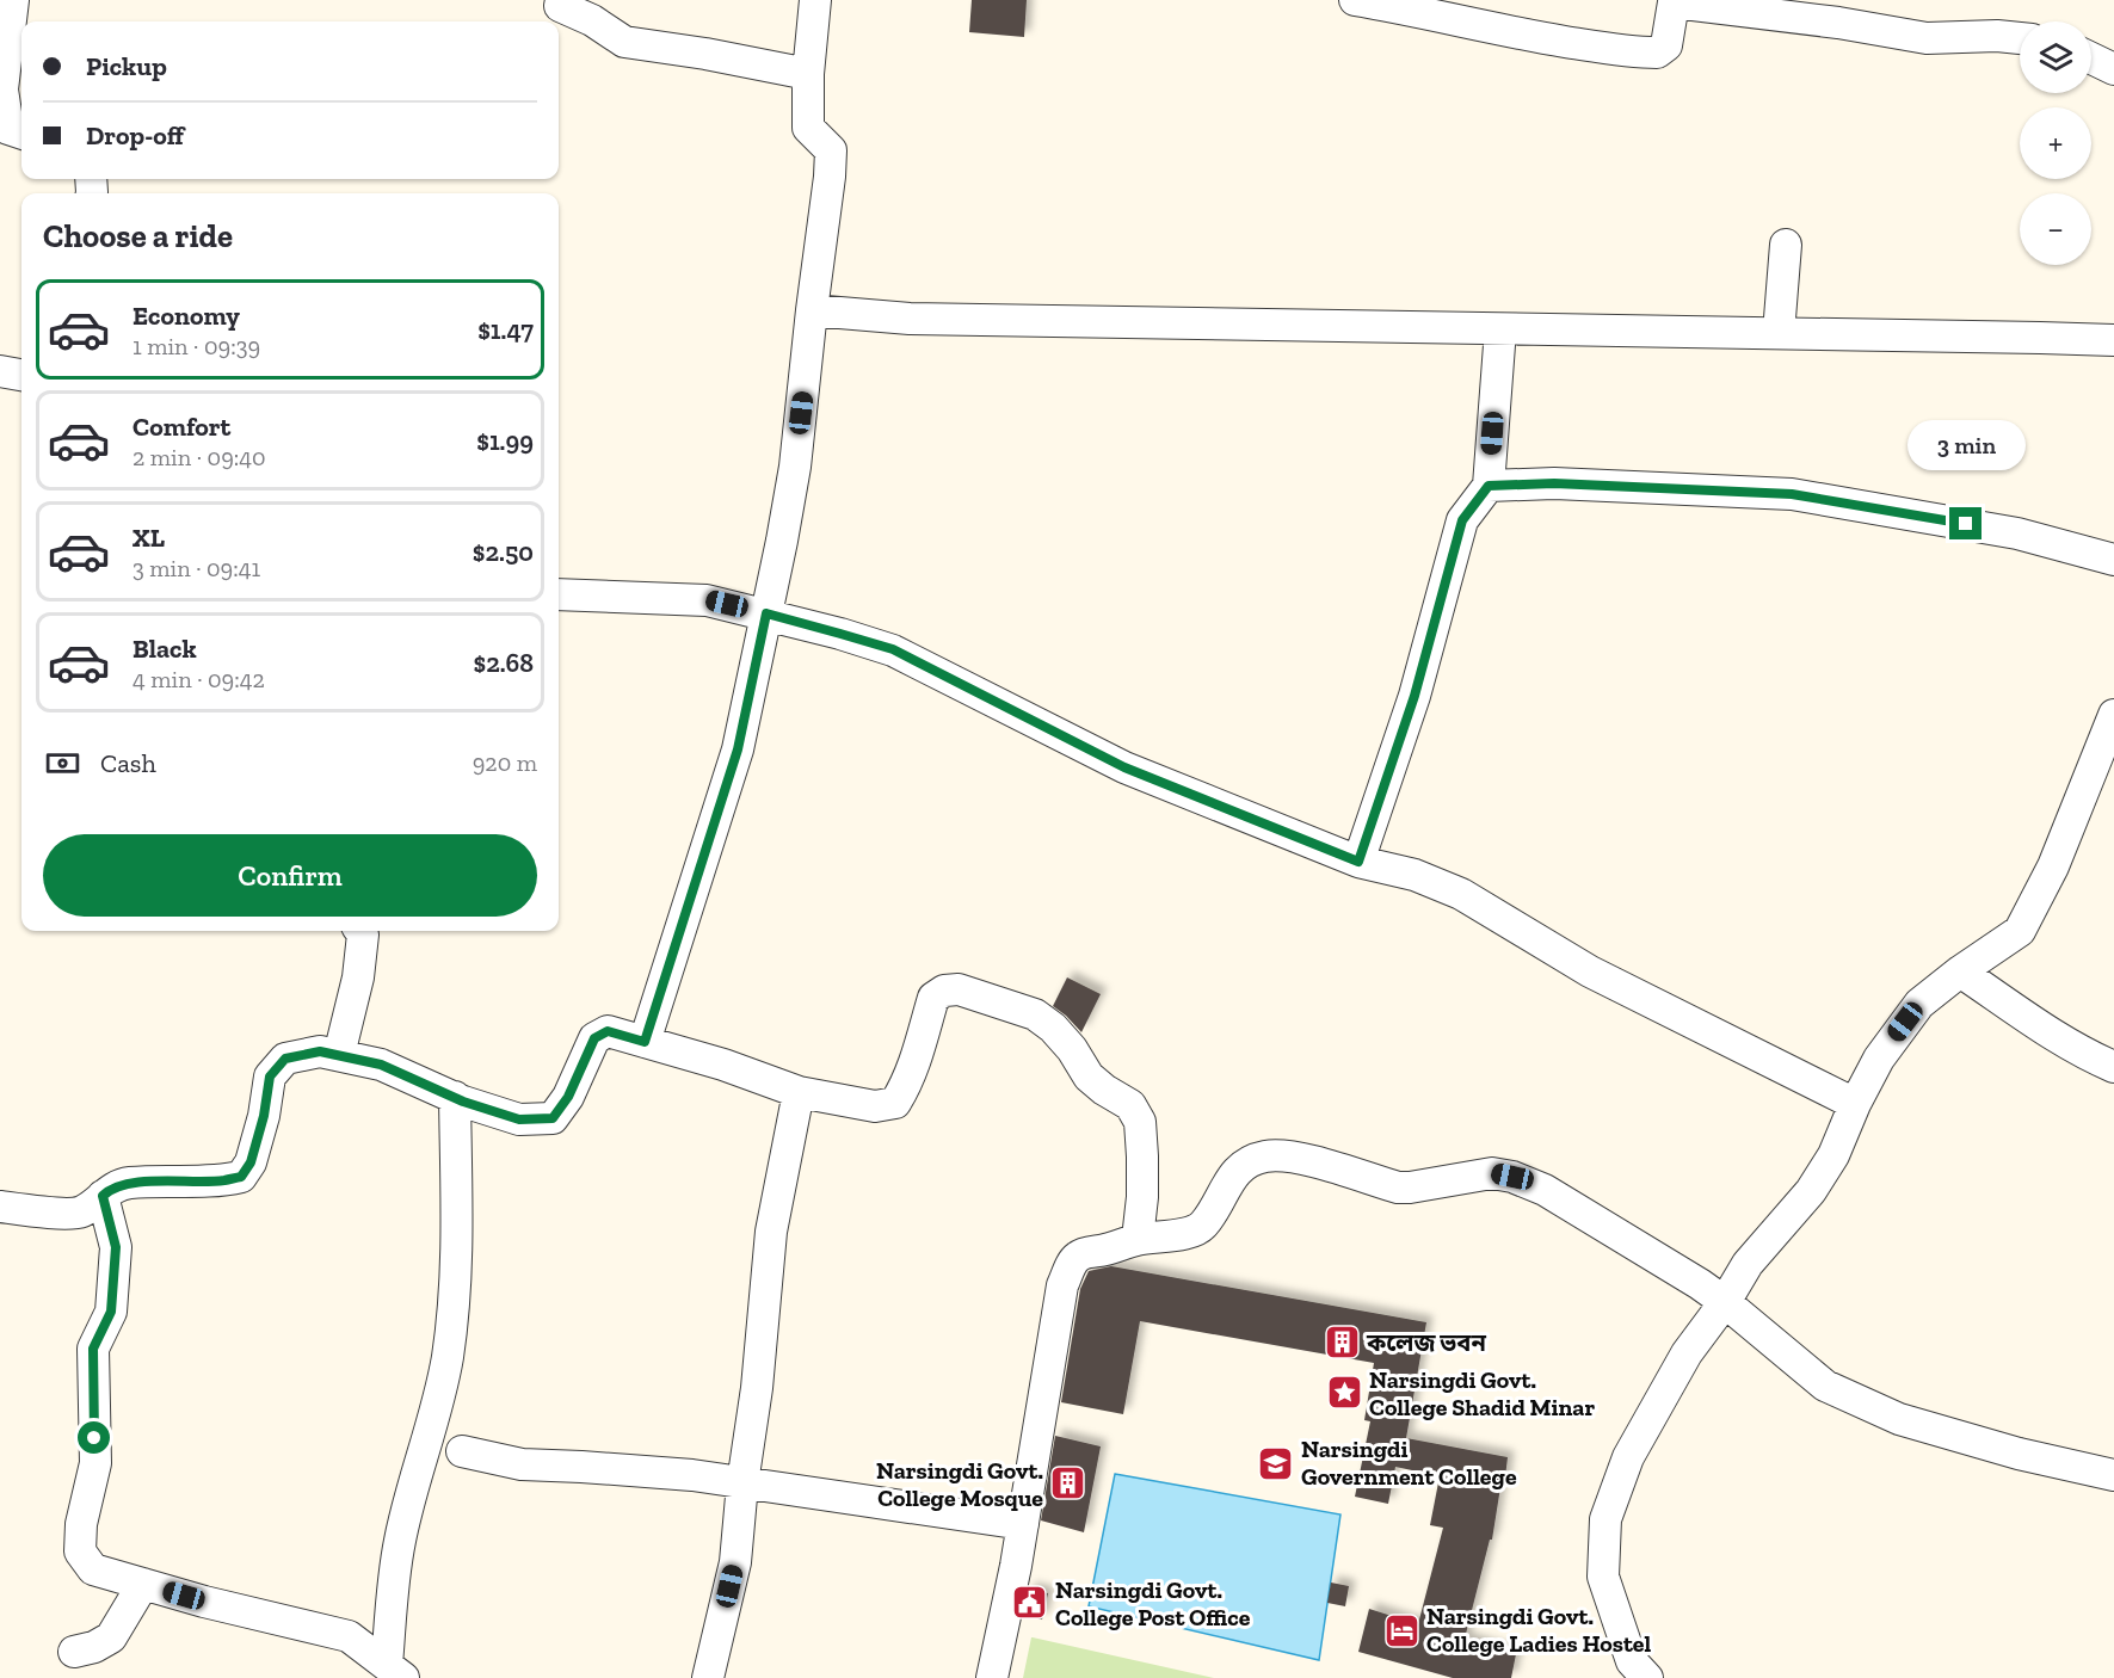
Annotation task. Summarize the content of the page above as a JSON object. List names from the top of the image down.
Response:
{
  "places": {
    "building": ["কলেজ ভবন", "Narsingdi Govt. College Mosque"],
    "place": ["Narsingdi Govt. College Shadid Minar"],
    "school or university": ["Narsingdi Government College"],
    "public building": ["Narsingdi Govt. College Post Office"],
    "hotel": ["Narsingdi Govt. College Ladies Hostel"]
  },
  "page": {
    "map_buttons": ["+", "−"],
    "banner": ["Pickup", "Drop-off"],
    "heading": "Choose a ride",
    "list": [
      {
        "name": "Economy",
        "note": "1 min · 09:39",
        "value": "$1.47"
      },
      {
        "name": "Comfort",
        "note": "2 min · 09:40",
        "value": "$1.99"
      },
      {
        "name": "XL",
        "note": "3 min · 09:41",
        "value": "$2.50"
      },
      {
        "name": "Black",
        "note": "4 min · 09:42",
        "value": "$2.68"
      }
    ],
    "bubble": "3 min",
    "pay": ["Cash", "920 m"],
    "buttons": "Confirm"
  }
}
